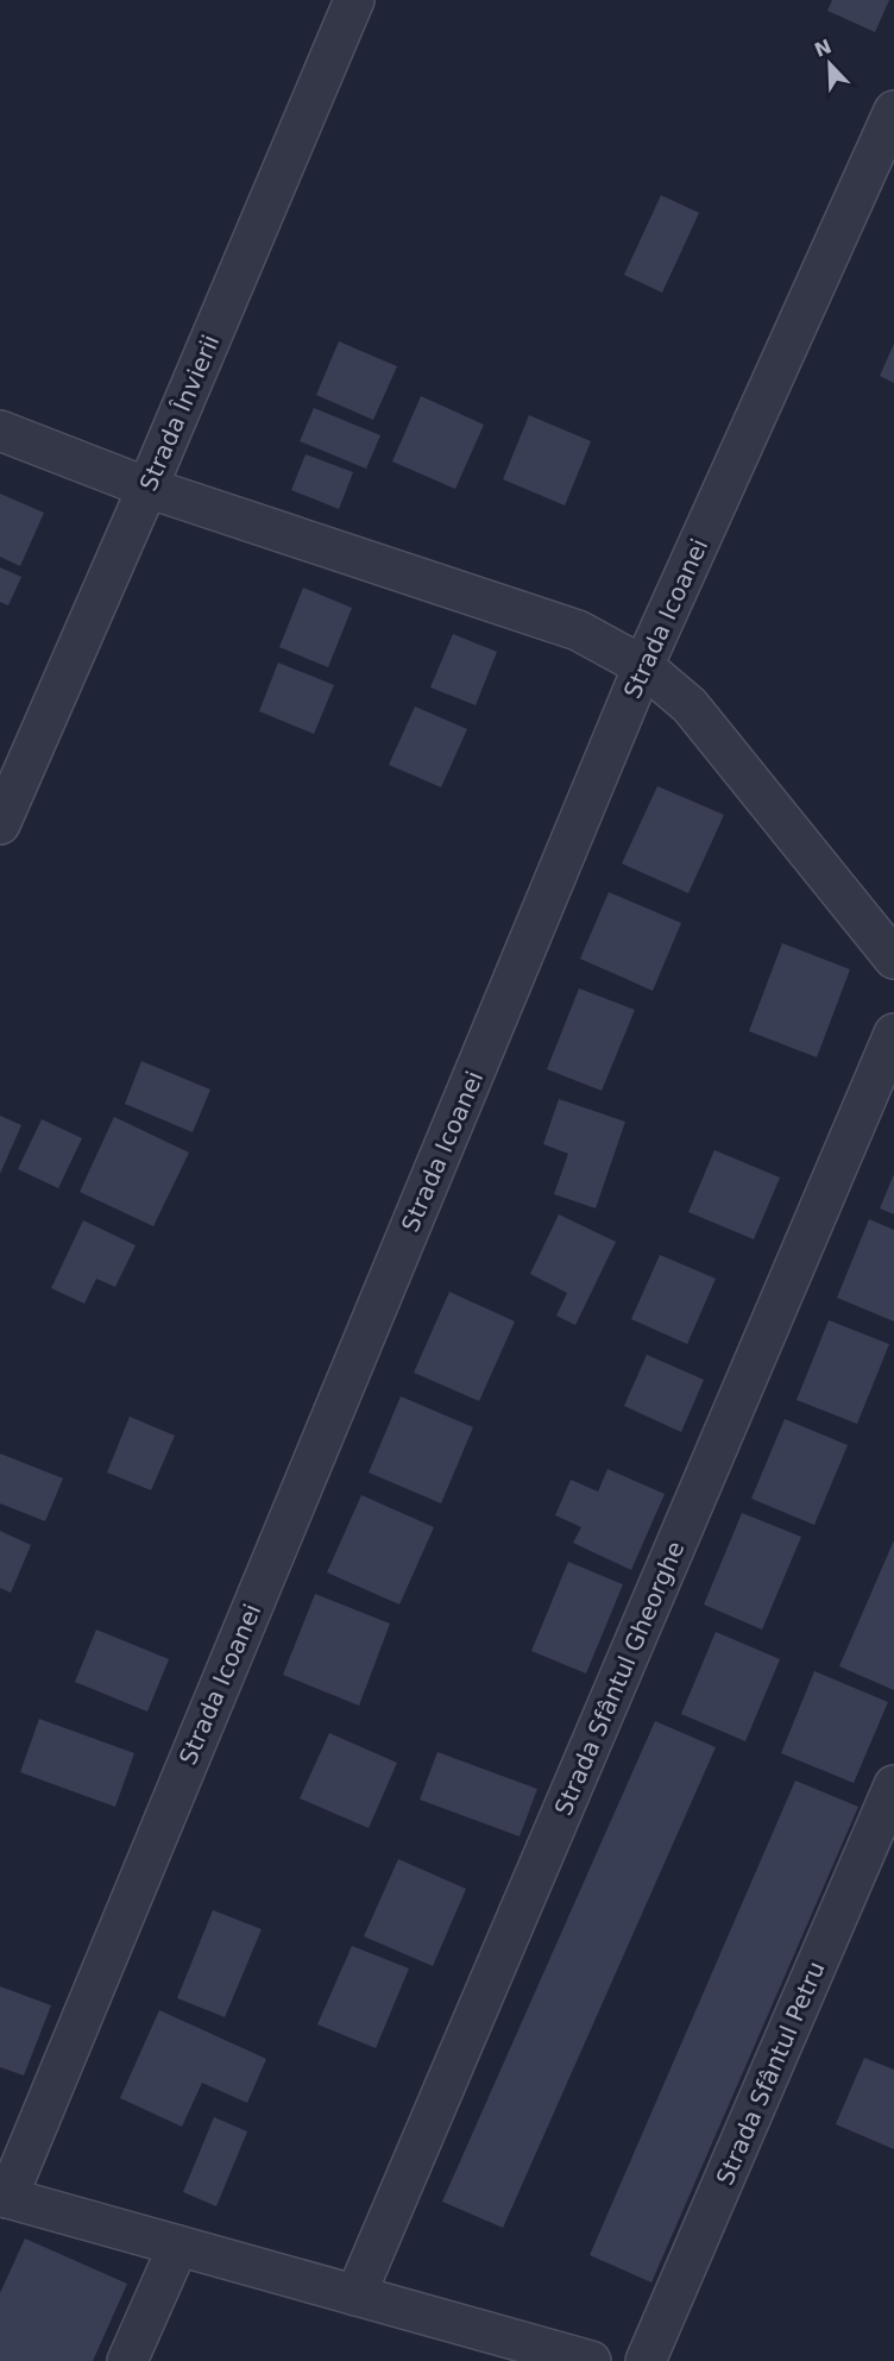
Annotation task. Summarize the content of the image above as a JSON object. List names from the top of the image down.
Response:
{
  "streets": {
    "street": [
      "Strada Învierii",
      "Strada Icoanei",
      "Strada Sfântul Gheorghe",
      "Strada Sfântul Petru"
    ]
  },
  "north": "top left"
}
